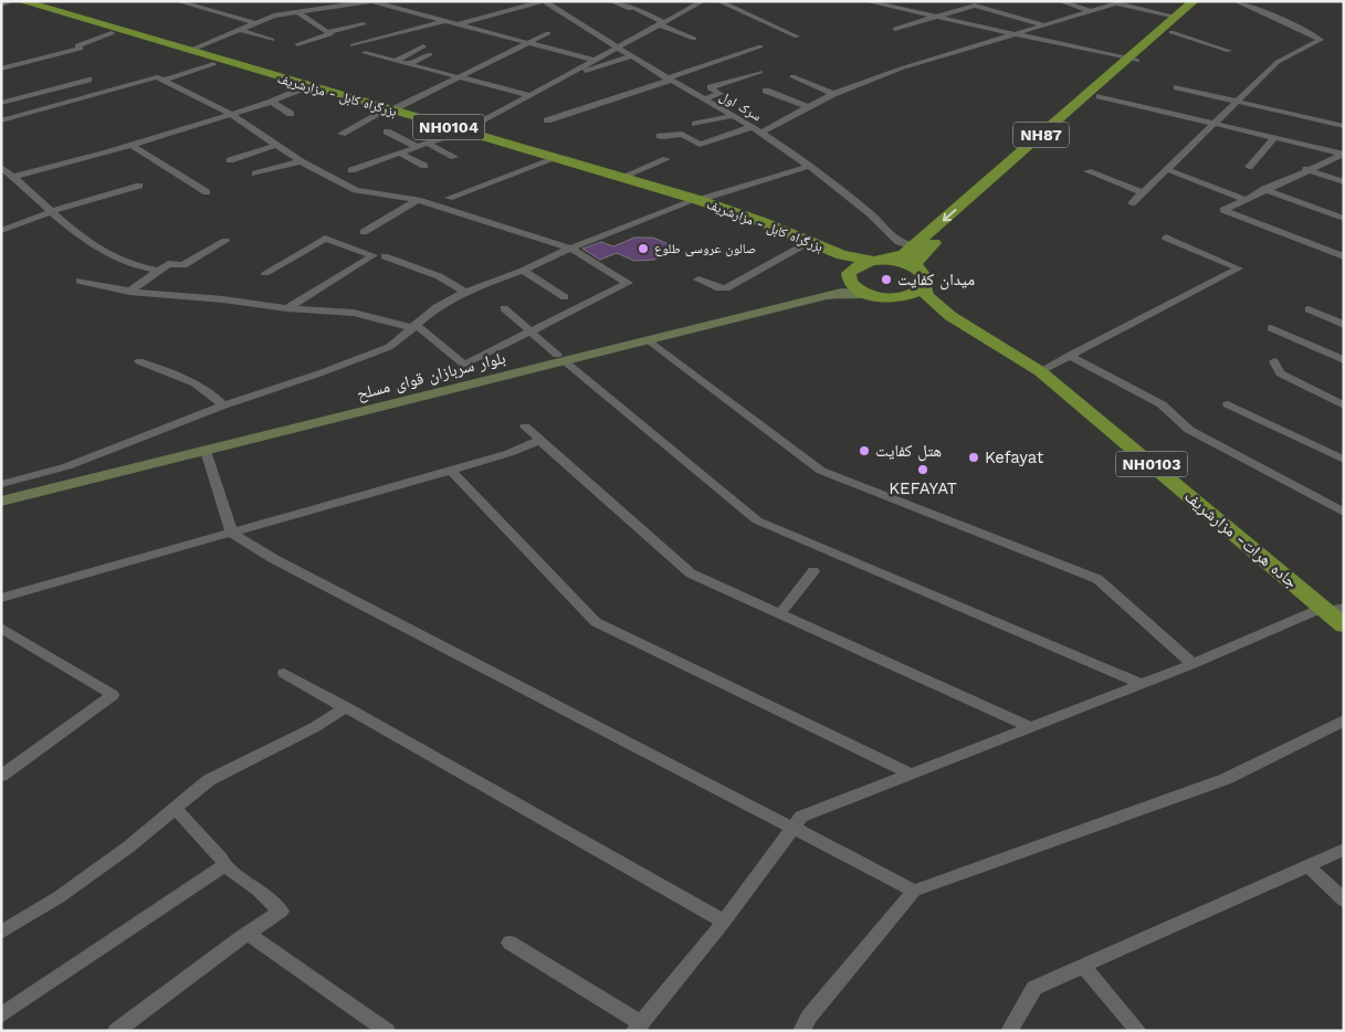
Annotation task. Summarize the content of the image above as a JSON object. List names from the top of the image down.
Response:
{
  "streets": {
    "highway": [
      "بزرگراه کابل - مزارشریف",
      "NH0104",
      "NH87",
      "NH0103",
      "جاده هرات- مزارشریف"
    ],
    "main road": ["بلوار سربازان قوای مسلح"],
    "street": ["سرک اول"]
  },
  "crossings": [
    ["بزرگراه کابل - مزارشریف", "NH87"],
    ["بزرگراه کابل - مزارشریف", "بلوار سربازان قوای مسلح"],
    ["سرک اول", "NH87"],
    ["NH0103", "جاده هرات- مزارشریف"]
  ],
  "places": [
    "صالون عروسی طلوع",
    "میدان کفایت",
    "هتل کفایت",
    "Kefayat",
    "KEFAYAT"
  ]
}
